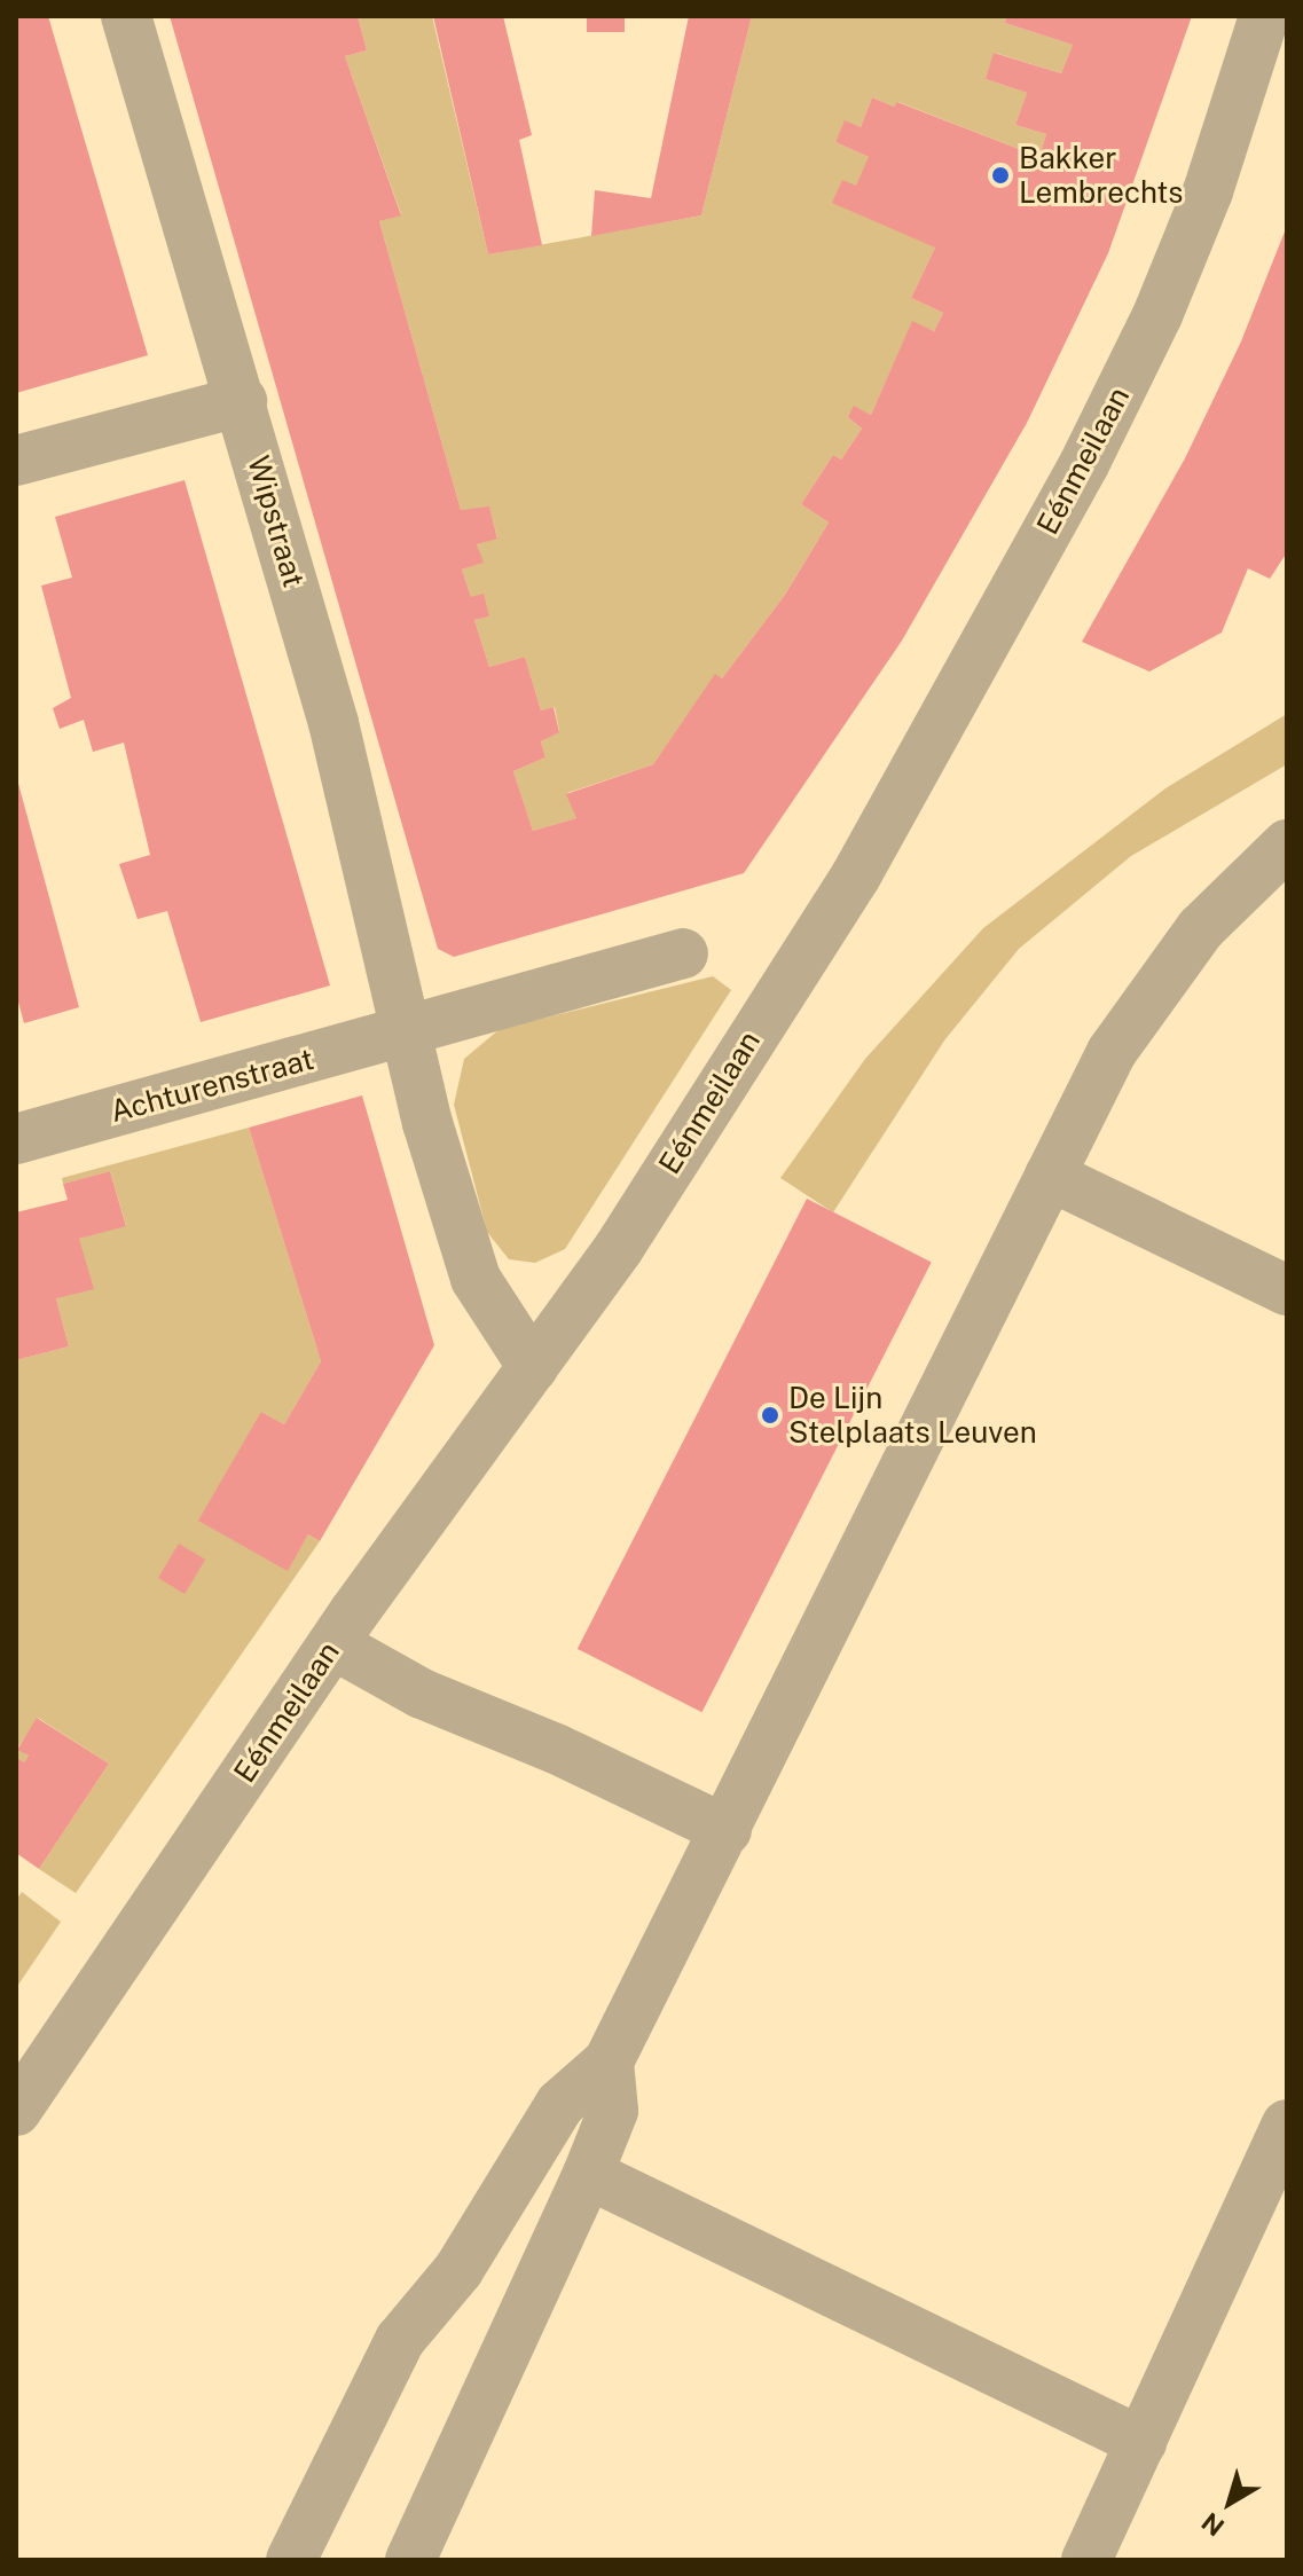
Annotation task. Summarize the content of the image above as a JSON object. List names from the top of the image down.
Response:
{
  "streets": {
    "street": ["Eénmeilaan", "Wipstraat", "Achturenstraat"]
  },
  "crossings": [
    ["Eénmeilaan", "Wipstraat"],
    ["Wipstraat", "Achturenstraat"]
  ],
  "places": ["Bakker Lembrechts", "De Lijn Stelplaats Leuven"],
  "north": "bottom left"
}
